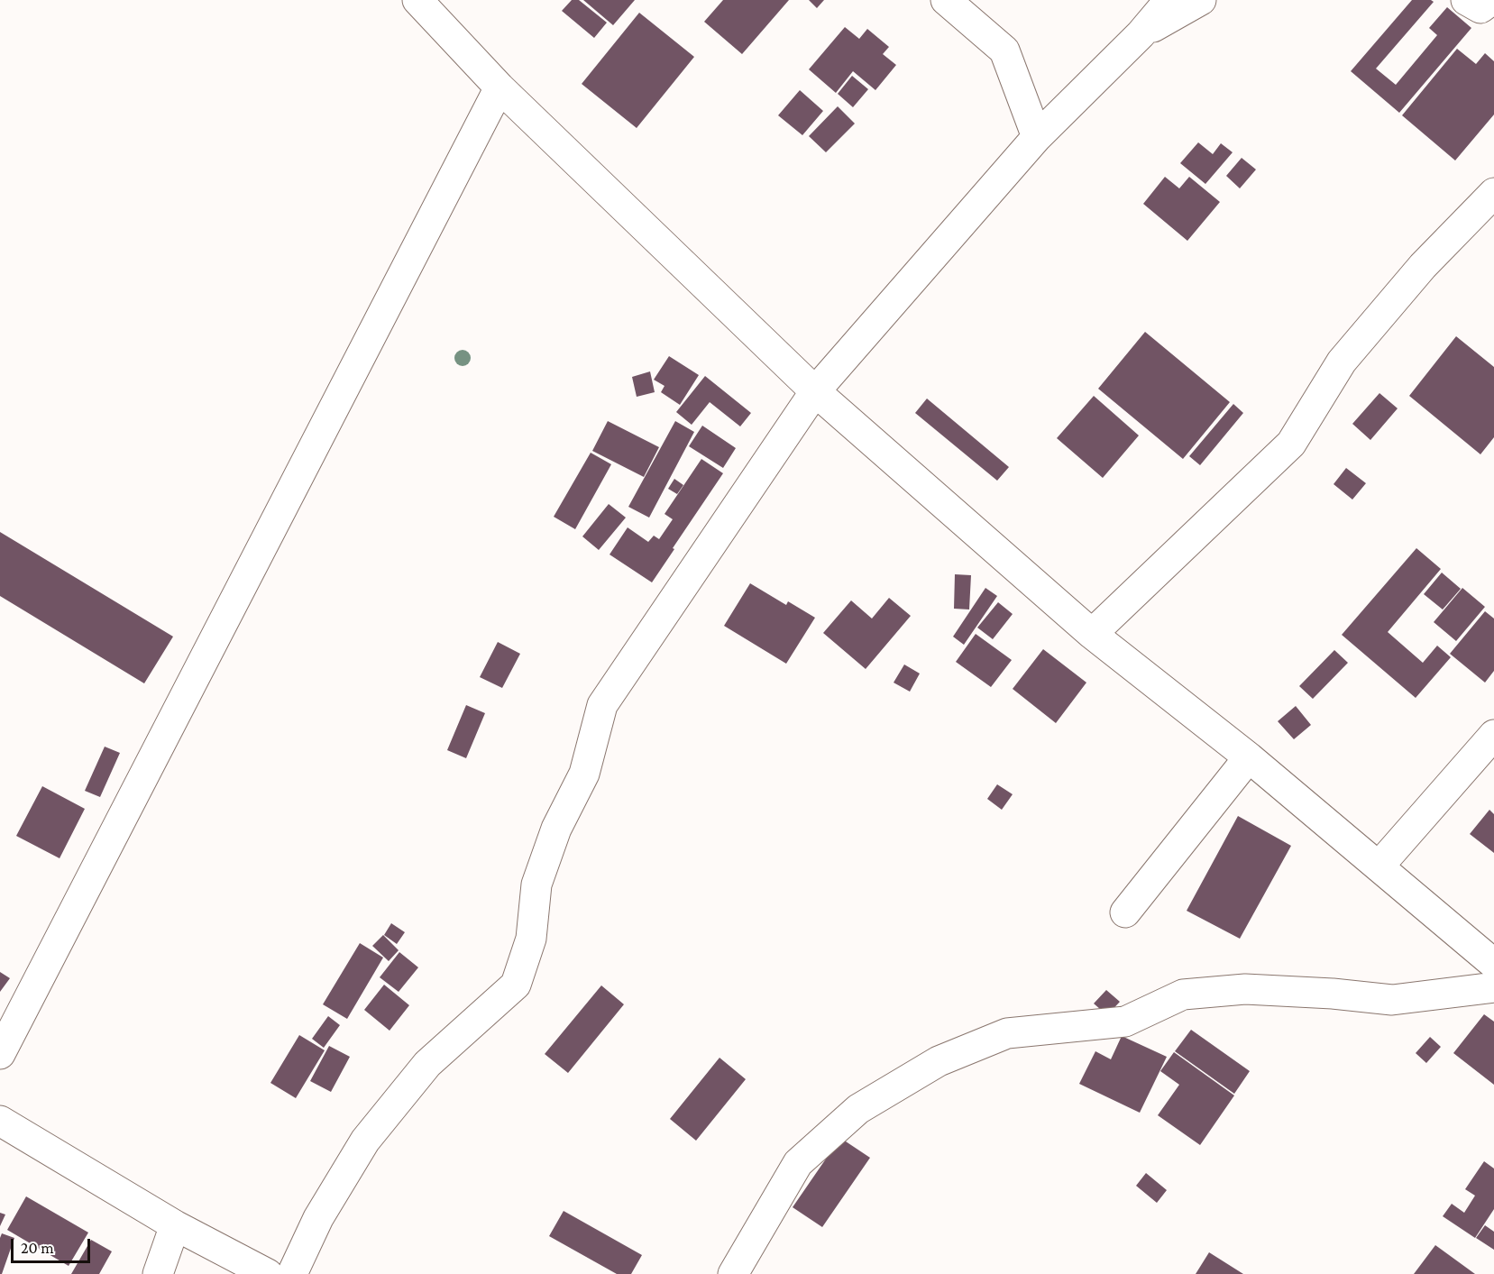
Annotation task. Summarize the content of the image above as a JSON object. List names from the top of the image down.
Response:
{
  "scale_bar": "20 m"
}
